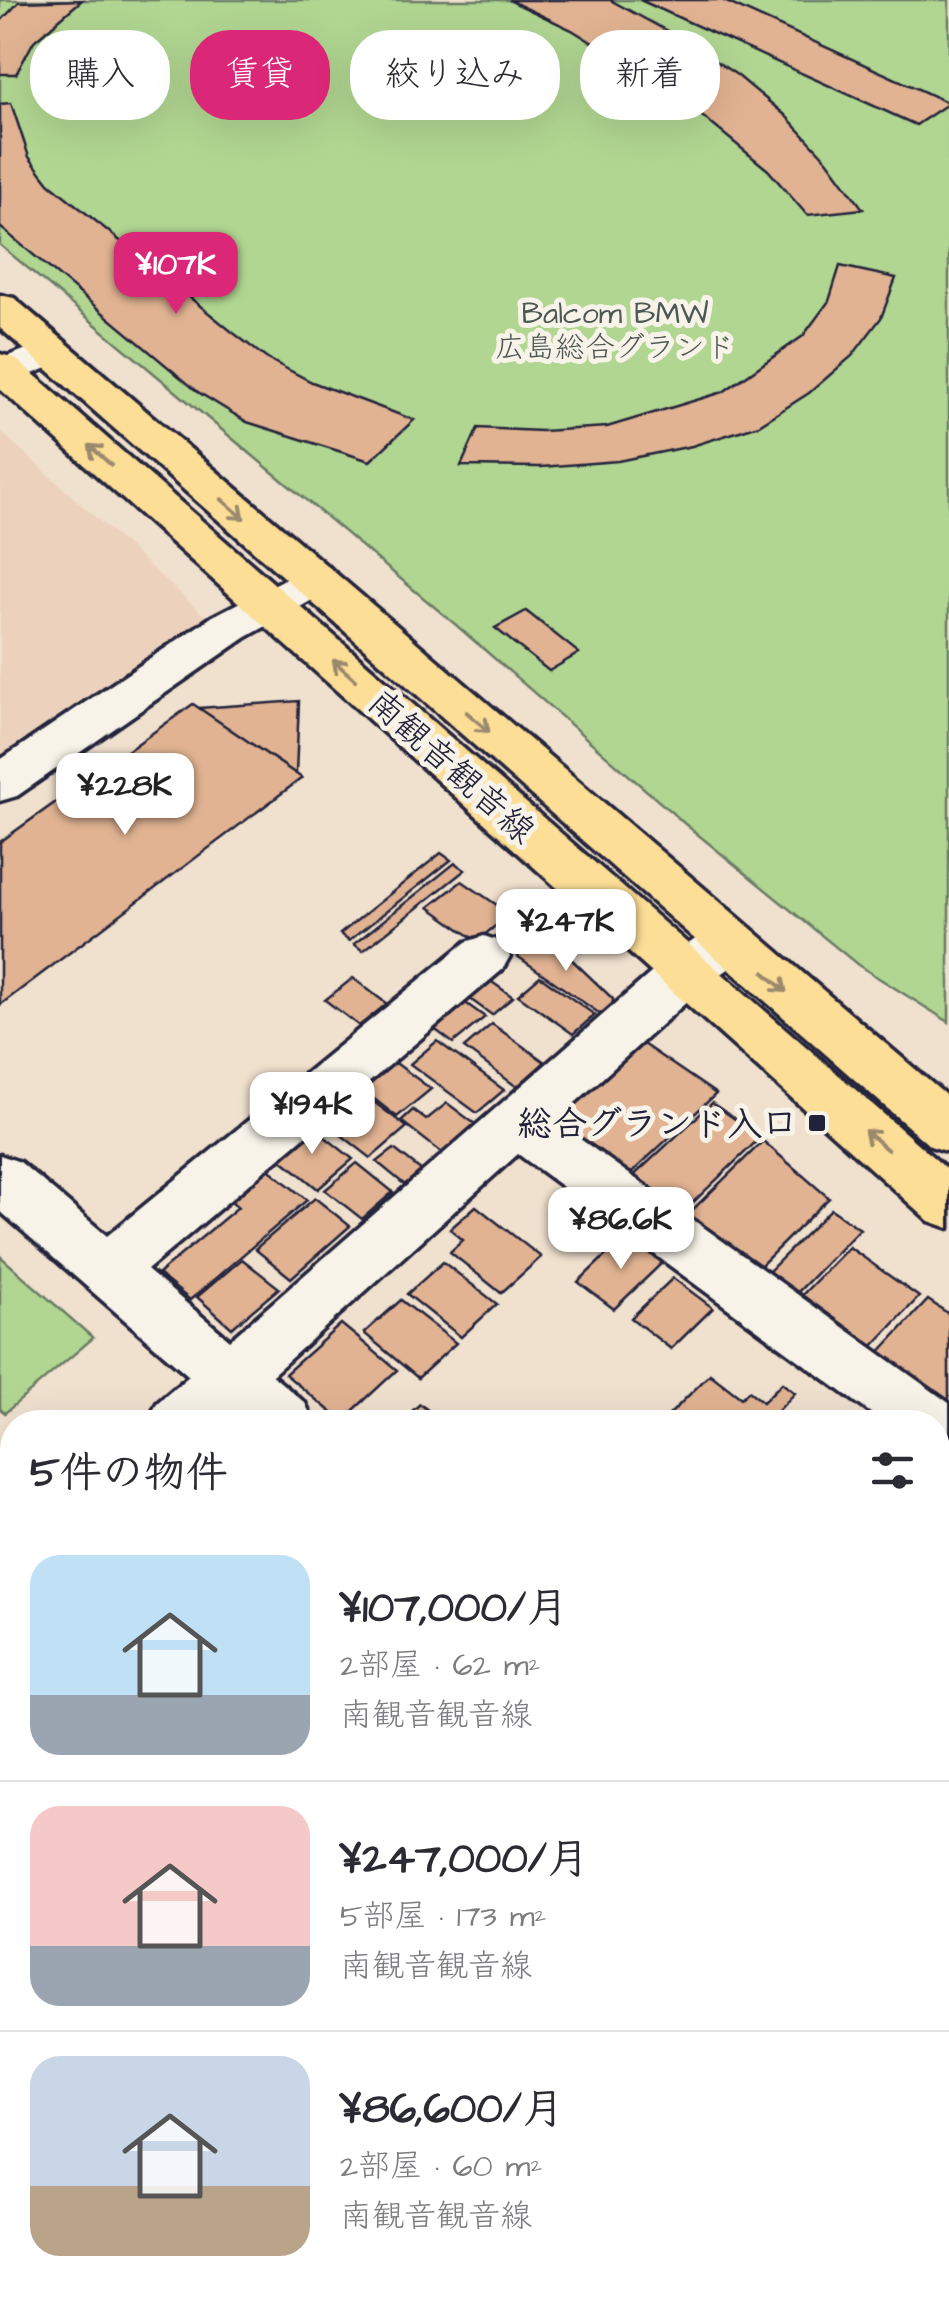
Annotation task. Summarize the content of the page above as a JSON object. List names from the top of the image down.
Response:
{
  "streets": {
    "main road": ["南観音観音線"]
  },
  "parks": ["Balcom BMW 広島総合グランド"],
  "places": {
    "transit": ["総合グランド入口"]
  },
  "page": {
    "chip": [
      "購入",
      "賃貸",
      "絞り込み",
      "新着"
    ],
    "price": [
      "¥107K",
      "¥228K",
      "¥247K",
      "¥194K",
      "¥86.6K"
    ],
    "heading": "5件の物件",
    "list": [
      {
        "name": "¥107,000/月",
        "note": "2部屋 · 62 m² · 南観音観音線"
      },
      {
        "name": "¥247,000/月",
        "note": "5部屋 · 173 m² · 南観音観音線"
      },
      {
        "name": "¥86,600/月",
        "note": "2部屋 · 60 m² · 南観音観音線"
      }
    ]
  }
}
